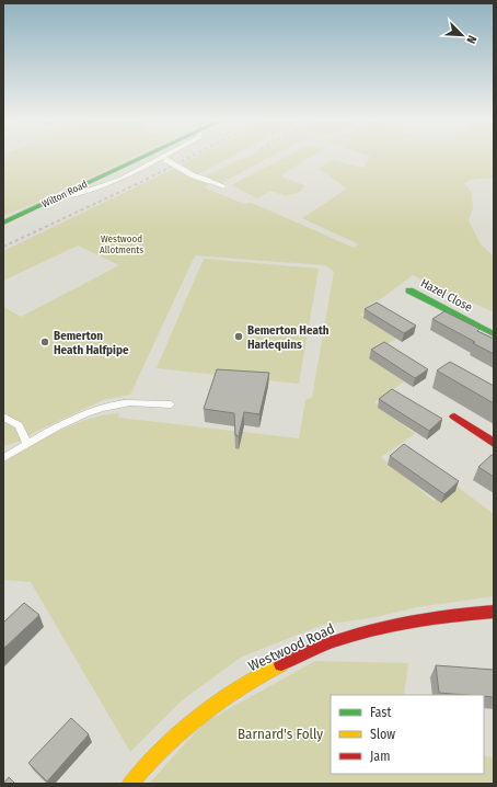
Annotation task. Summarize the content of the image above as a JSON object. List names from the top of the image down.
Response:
{
  "streets": {
    "main road": ["Wilton Road", "Hazel Close", "Westwood Road"]
  },
  "parks": ["Westwood Allotments", "Barnard's Folly"],
  "places": ["Bemerton Heath Harlequins", "Bemerton Heath Halfpipe"],
  "legend": ["Fast", "Slow", "Jam"],
  "north": "bottom right"
}
